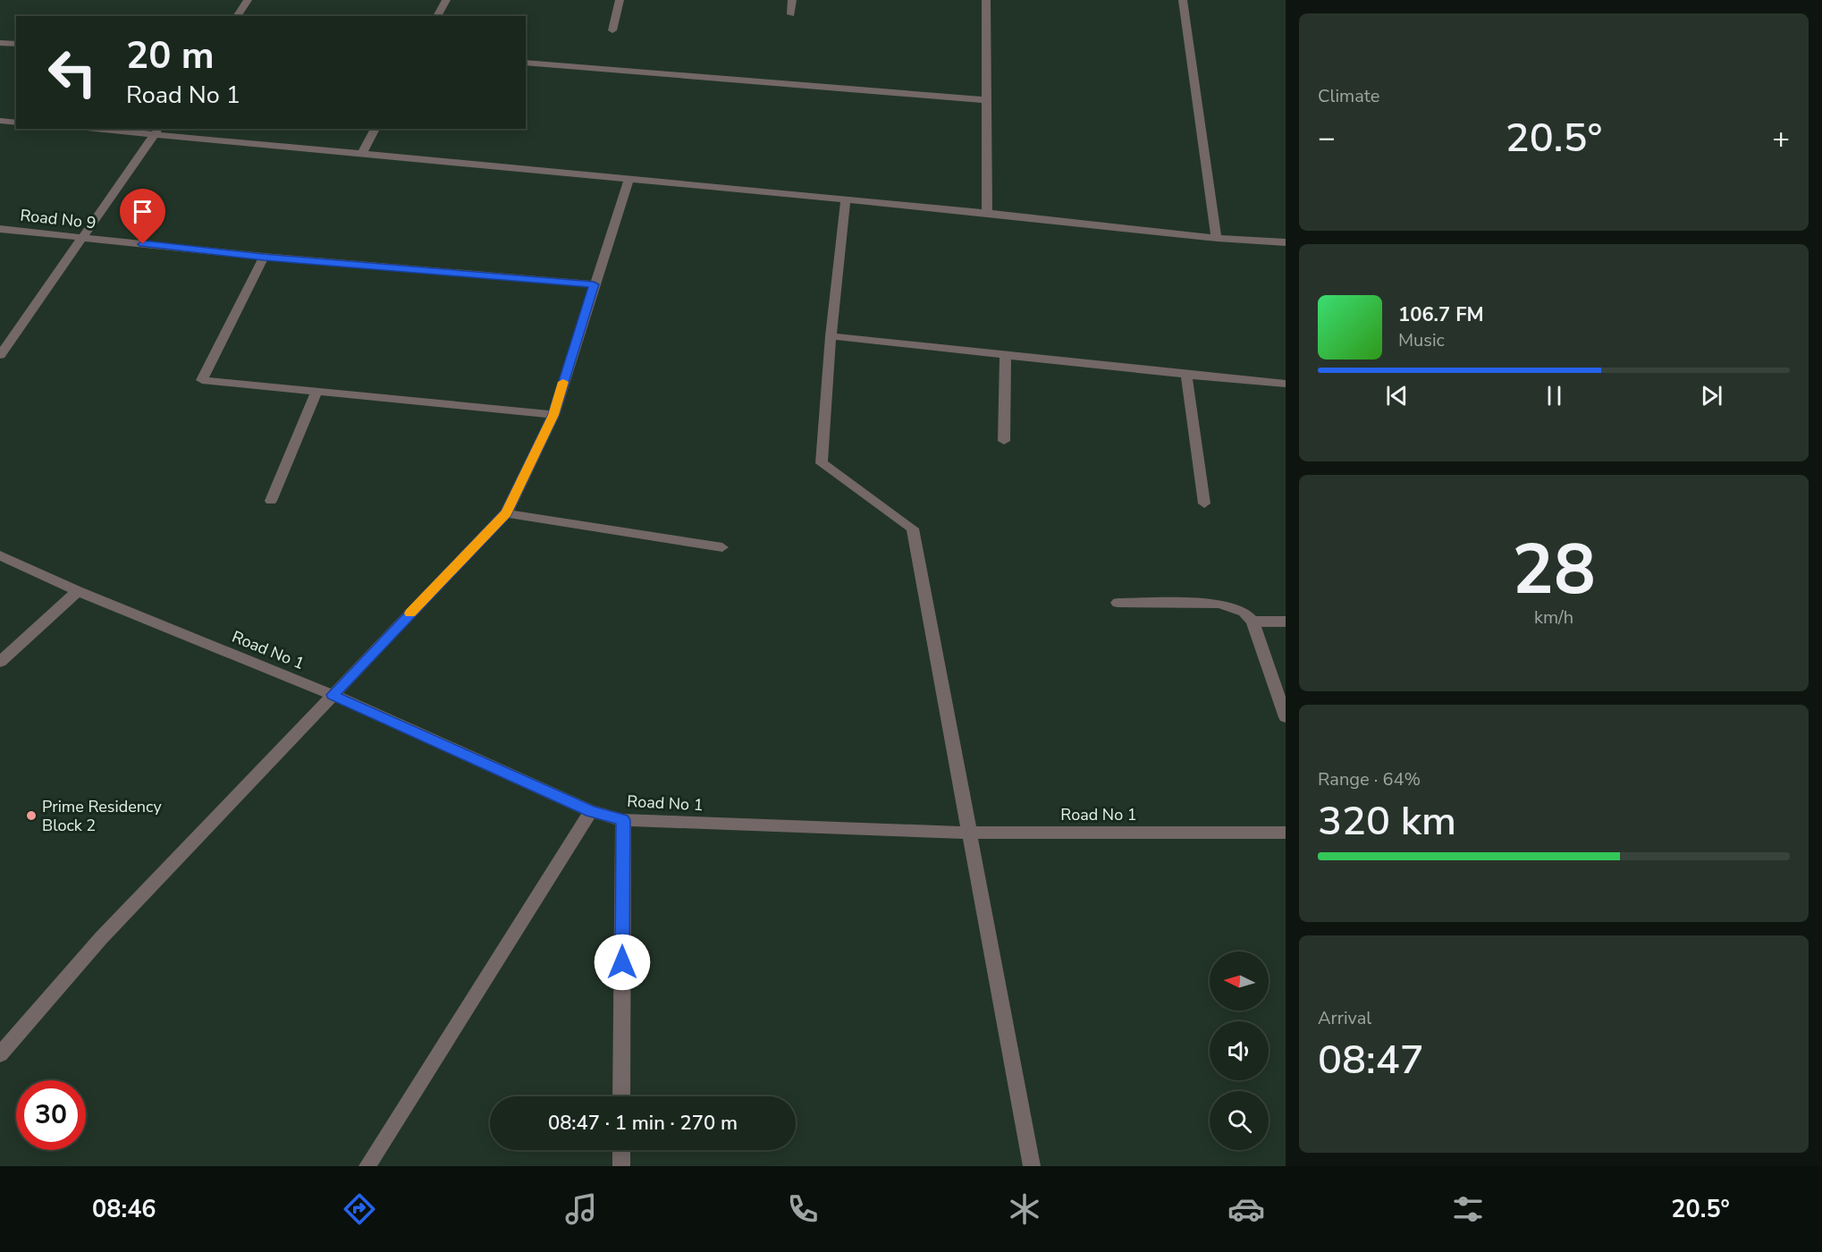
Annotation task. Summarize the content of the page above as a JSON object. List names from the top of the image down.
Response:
{
  "streets": {
    "street": ["Road No 9", "Road No 1"]
  },
  "places": ["Prime Residency Block 2"],
  "north": "left",
  "page": {
    "tile": [
      "Climate",
      ["28", "km/h"],
      ["Range · 64%", "320 km"],
      ["Arrival", "08:47"]
    ],
    "turn": ["20 m", "Road No 1"],
    "heat": ["−", "20.5°", "+"],
    "song": ["106.7 FM", "Music"],
    "limit": "30",
    "trip": "08:47 · 1 min · 270 m",
    "tabs": ["08:46", "20.5°"]
  }
}
